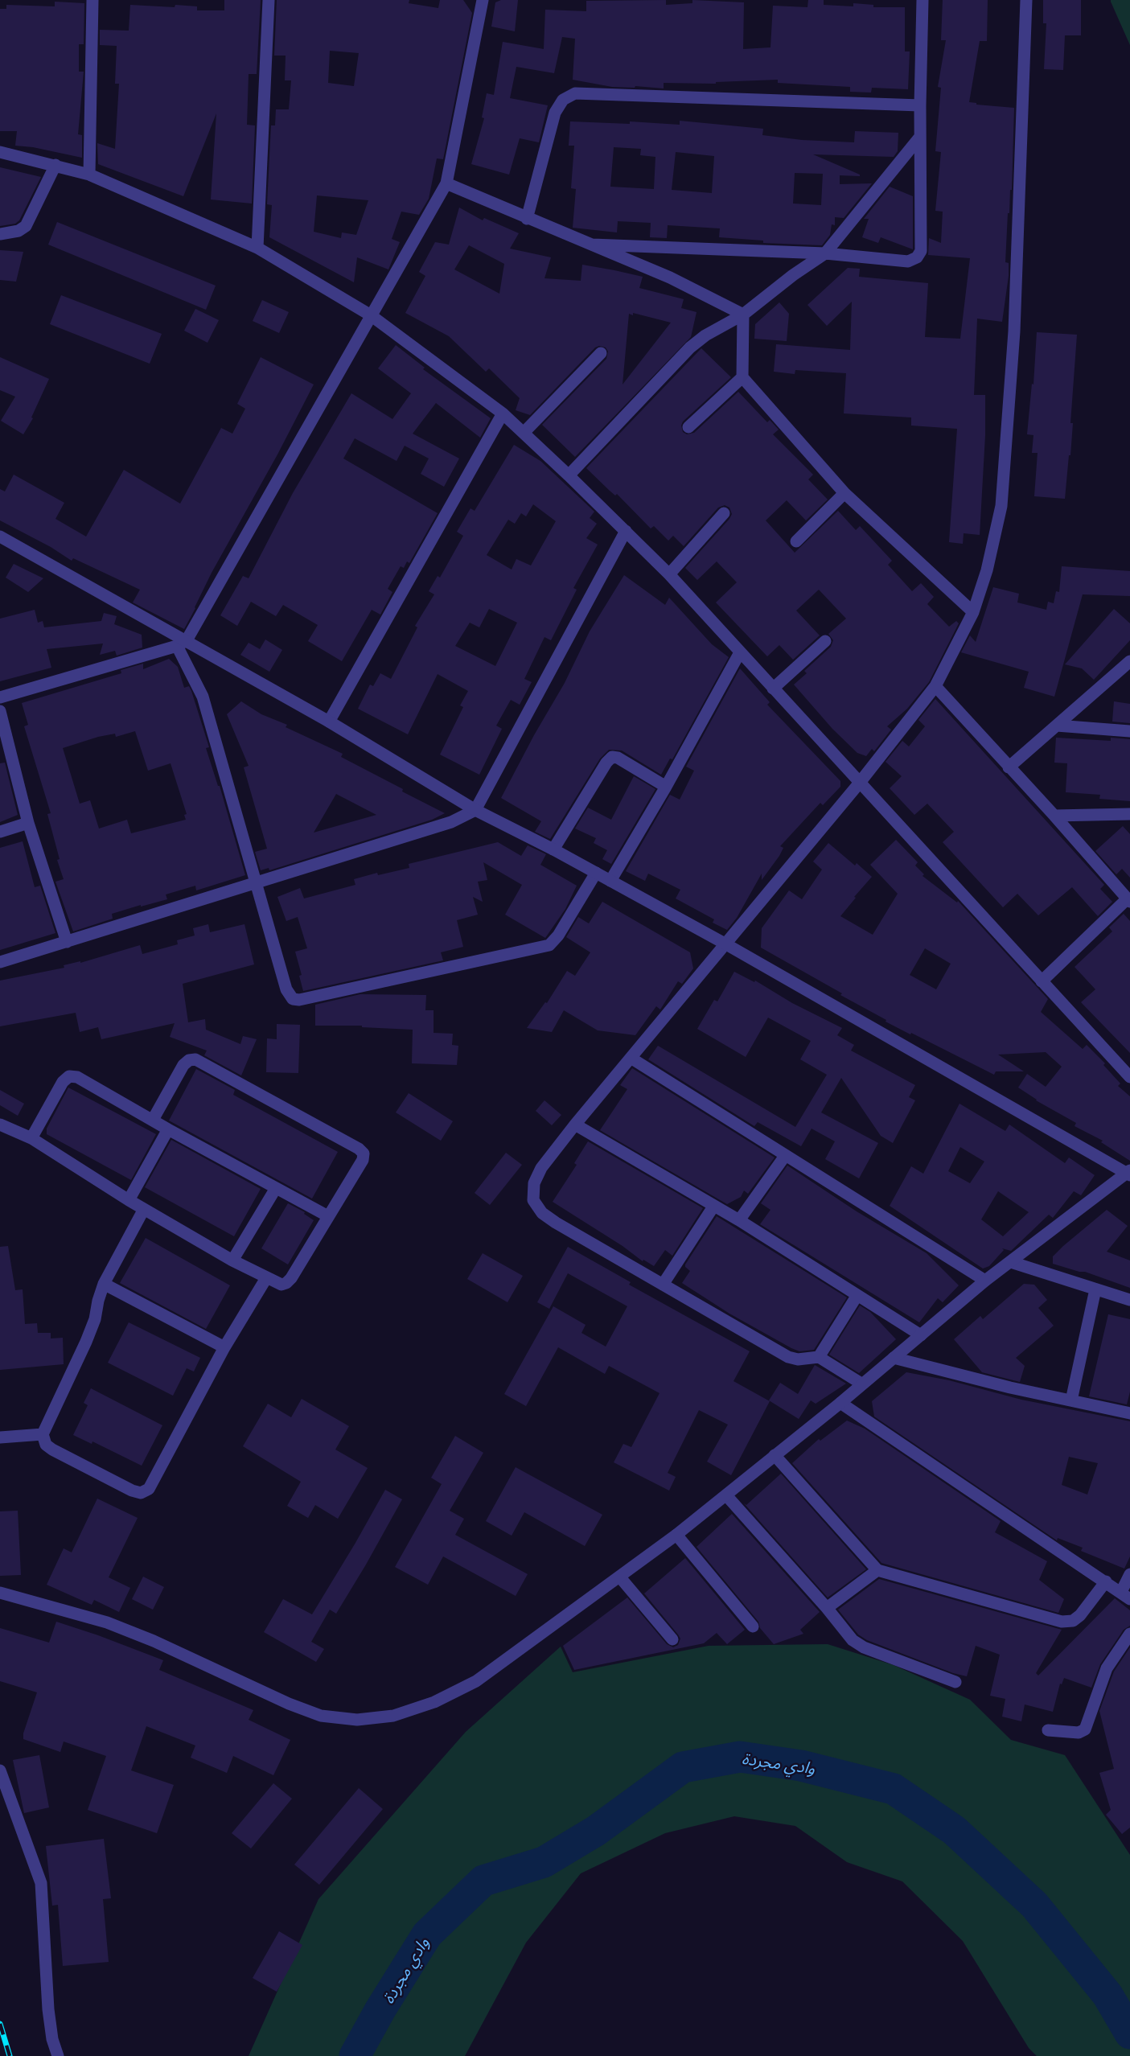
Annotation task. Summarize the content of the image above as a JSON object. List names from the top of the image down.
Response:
{
  "water": ["وادي مجردة"]
}
